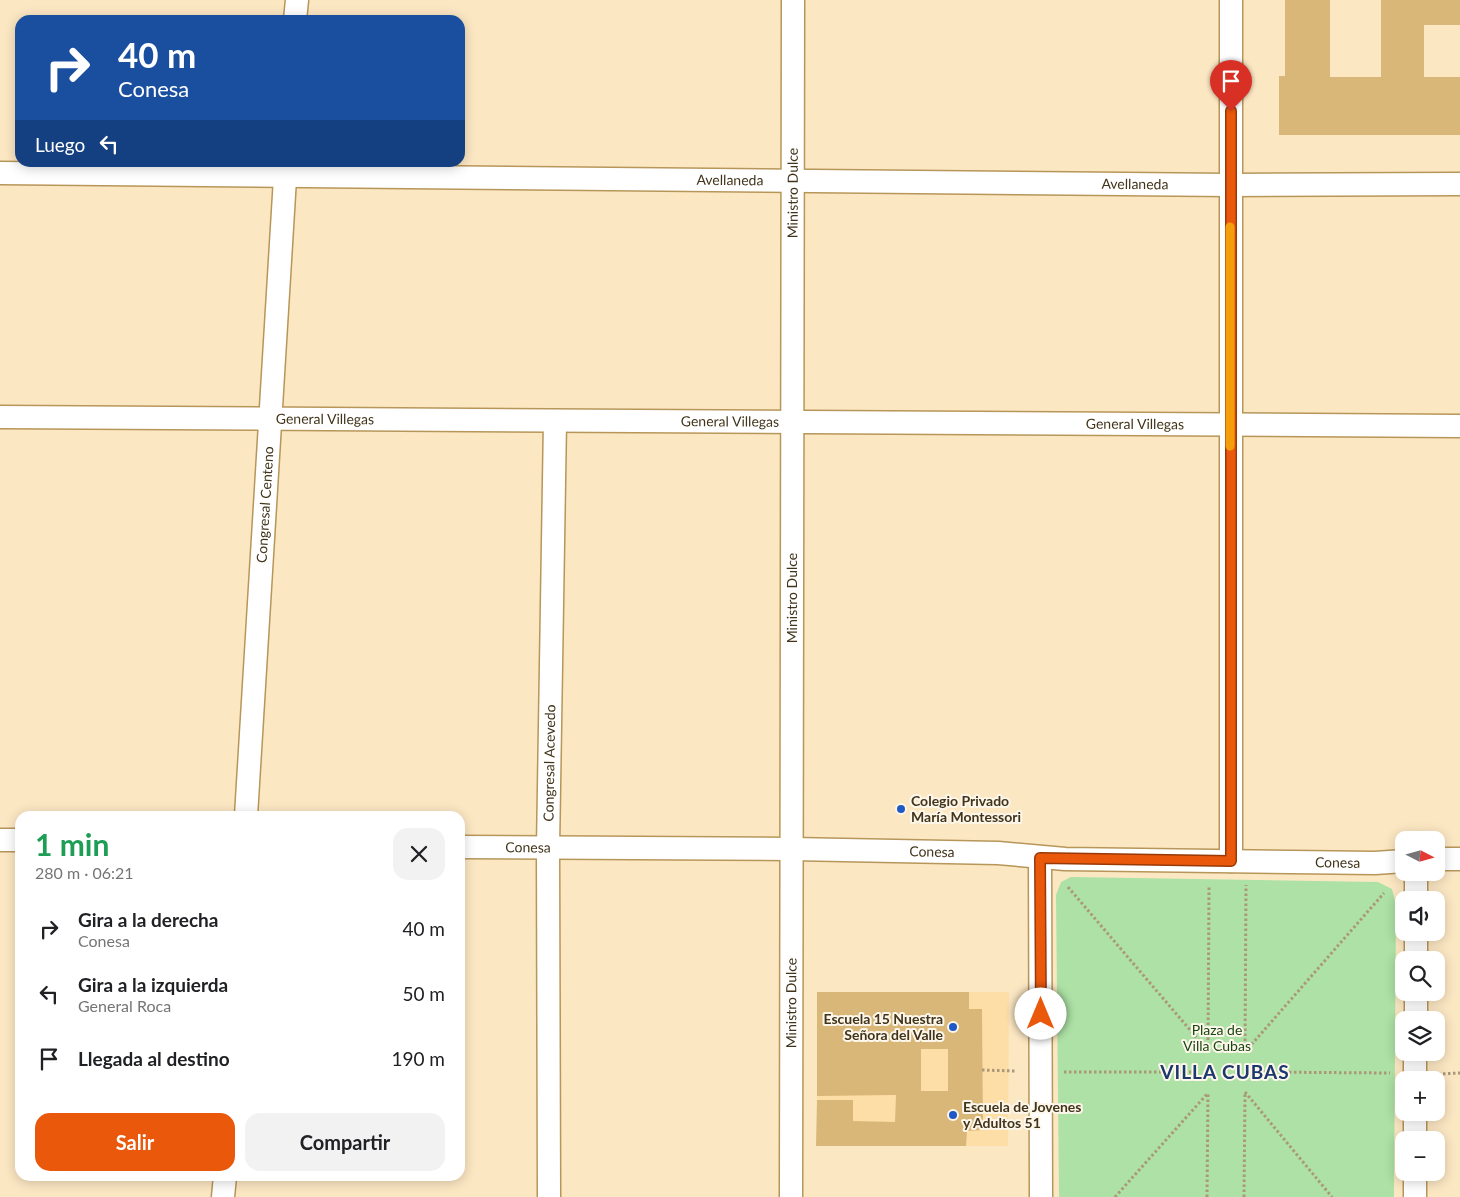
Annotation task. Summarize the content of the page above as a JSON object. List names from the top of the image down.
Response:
{
  "streets": {
    "street": [
      "Avellaneda",
      "Ministro Dulce",
      "General Villegas",
      "Congresal Centeno",
      "Congresal Acevedo",
      "Conesa"
    ]
  },
  "crossings": [
    ["Avellaneda", "Ministro Dulce"],
    ["Avellaneda", "Congresal Centeno"],
    ["Ministro Dulce", "General Villegas"],
    ["Ministro Dulce", "Conesa"],
    ["General Villegas", "Congresal Centeno"],
    ["General Villegas", "Congresal Acevedo"],
    ["Congresal Acevedo", "Conesa"]
  ],
  "districts": ["VILLA CUBAS"],
  "parks": ["Plaza de Villa Cubas"],
  "places": ["Colegio Privado María Montessori", "Escuela 15 Nuestra Señora del Valle", "Escuela de Jovenes y Adultos 51"],
  "north": "right",
  "page": {
    "turn": ["40 m", "Conesa"],
    "then": "Luego",
    "heading": ["1 min", "280 m · 06:21"],
    "map_buttons": ["+", "−"],
    "list": [
      {
        "name": "Gira a la derecha",
        "note": "Conesa",
        "value": "40 m"
      },
      {
        "name": "Gira a la izquierda",
        "note": "General Roca",
        "value": "50 m"
      },
      {
        "name": "Llegada al destino",
        "value": "190 m"
      }
    ],
    "buttons": ["Salir", "Compartir"]
  }
}
